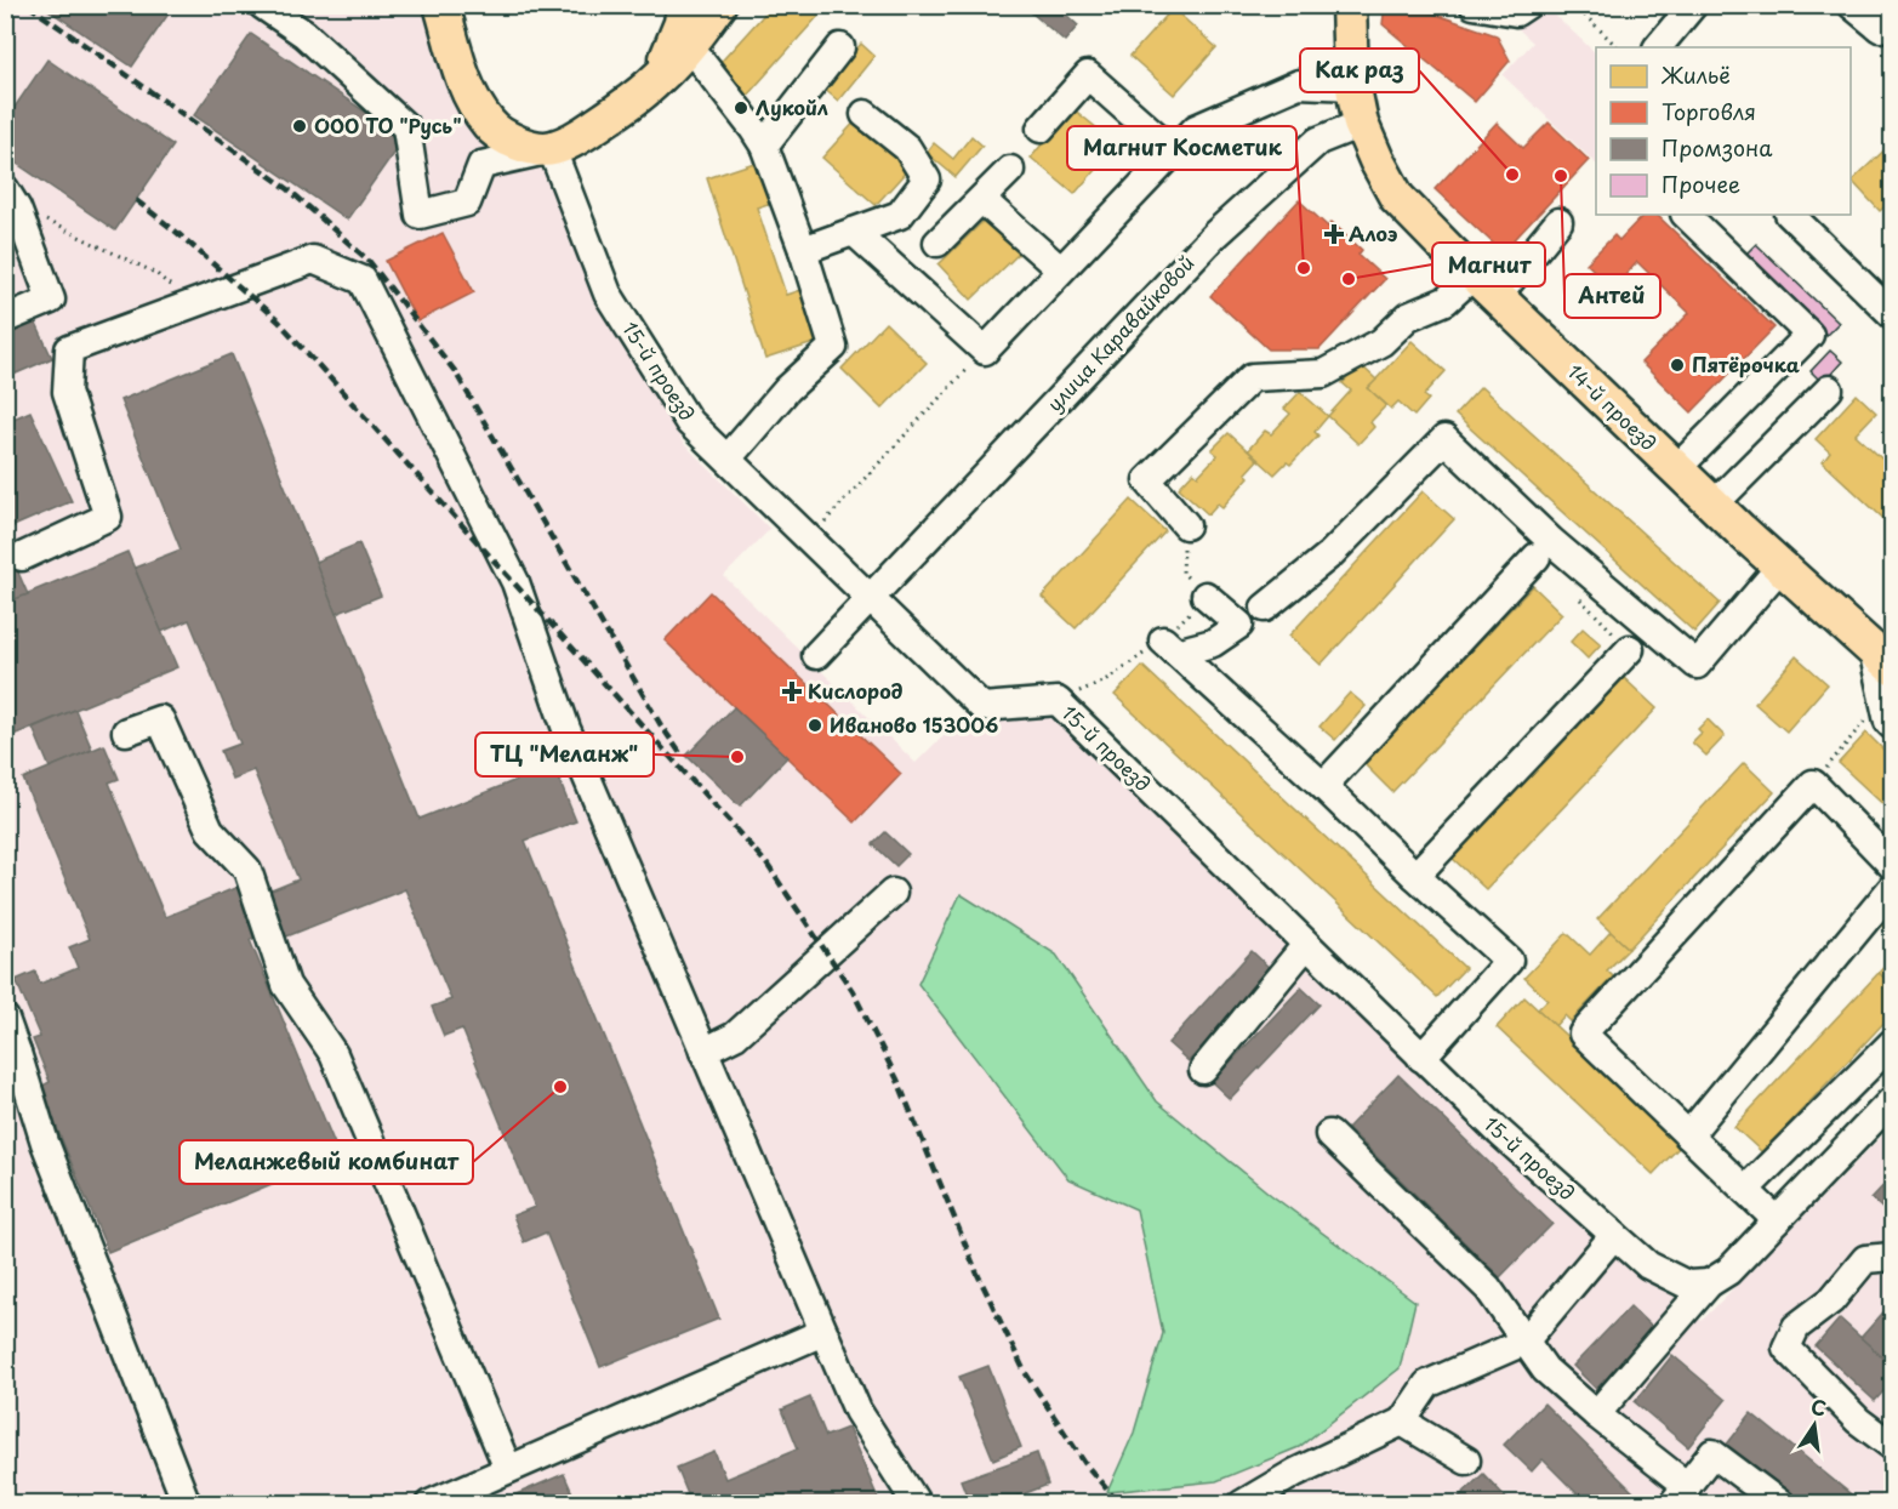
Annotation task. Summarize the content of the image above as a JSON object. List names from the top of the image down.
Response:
{
  "streets": {
    "main road": ["14-й проезд"],
    "street": ["улица Каравайковой", "15-й проезд"]
  },
  "crossings": [
    ["улица Каравайковой", "15-й проезд"],
    ["улица Каравайковой", "14-й проезд"]
  ],
  "places": {
    "other": [
      "Лукойл",
      "ООО ТО \"Русь\"",
      "Как раз",
      "Антей",
      "Магнит Косметик",
      "Магнит",
      "Пятёрочка",
      "Иваново 153006",
      "ТЦ \"Меланж\"",
      "Меланжевый комбинат"
    ],
    "health": ["Алоэ", "Кислород"]
  },
  "legend": [
    "Жильё",
    "Торговля",
    "Промзона",
    "Прочее"
  ],
  "north": "top"
}
